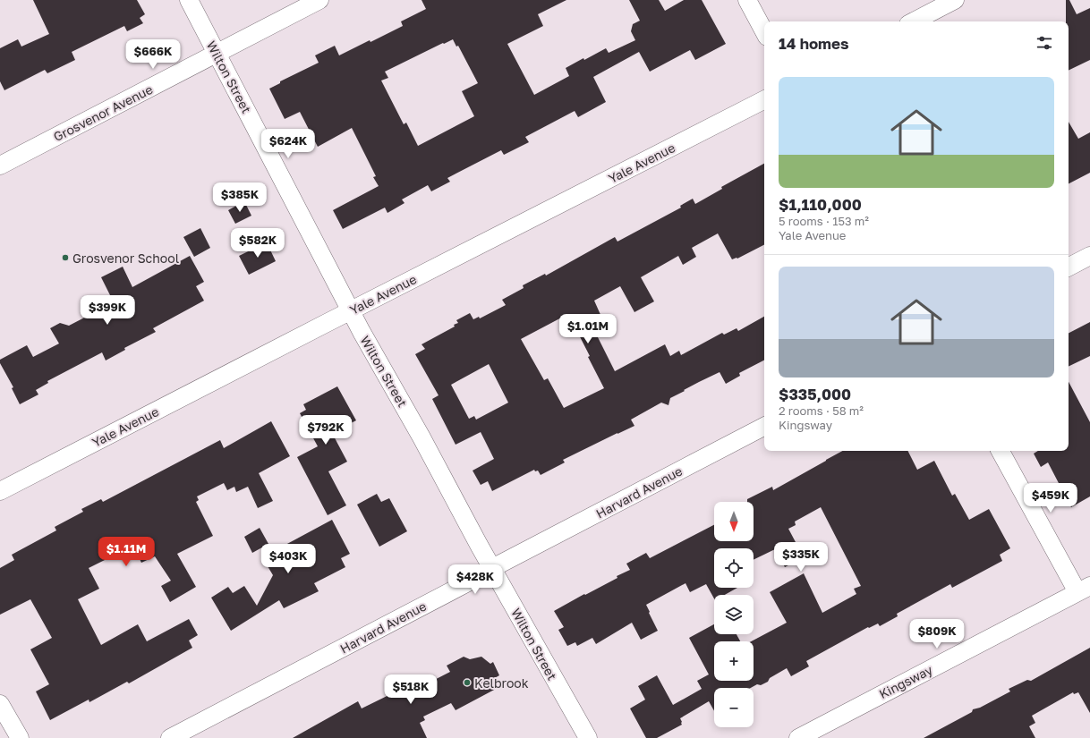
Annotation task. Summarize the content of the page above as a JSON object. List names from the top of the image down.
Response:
{
  "streets": {
    "street": [
      "Wilton Street",
      "Grosvenor Avenue",
      "Yale Avenue",
      "Harvard Avenue",
      "Kingsway"
    ]
  },
  "crossings": [
    ["Wilton Street", "Grosvenor Avenue"],
    ["Wilton Street", "Yale Avenue"],
    ["Wilton Street", "Harvard Avenue"]
  ],
  "places": ["Grosvenor School", "Kelbrook"],
  "north": "bottom",
  "page": {
    "heading": "14 homes",
    "price": [
      "$666K",
      "$624K",
      "$385K",
      "$582K",
      "$399K",
      "$1.01M",
      "$792K",
      "$459K",
      "$1.11M",
      "$335K",
      "$403K",
      "$428K",
      "$809K",
      "$518K"
    ],
    "list": [
      {
        "name": "$1,110,000",
        "note": "5 rooms · 153 m² · Yale Avenue"
      },
      {
        "name": "$335,000",
        "note": "2 rooms · 58 m² · Kingsway"
      }
    ],
    "map_buttons": ["+", "−"]
  }
}
